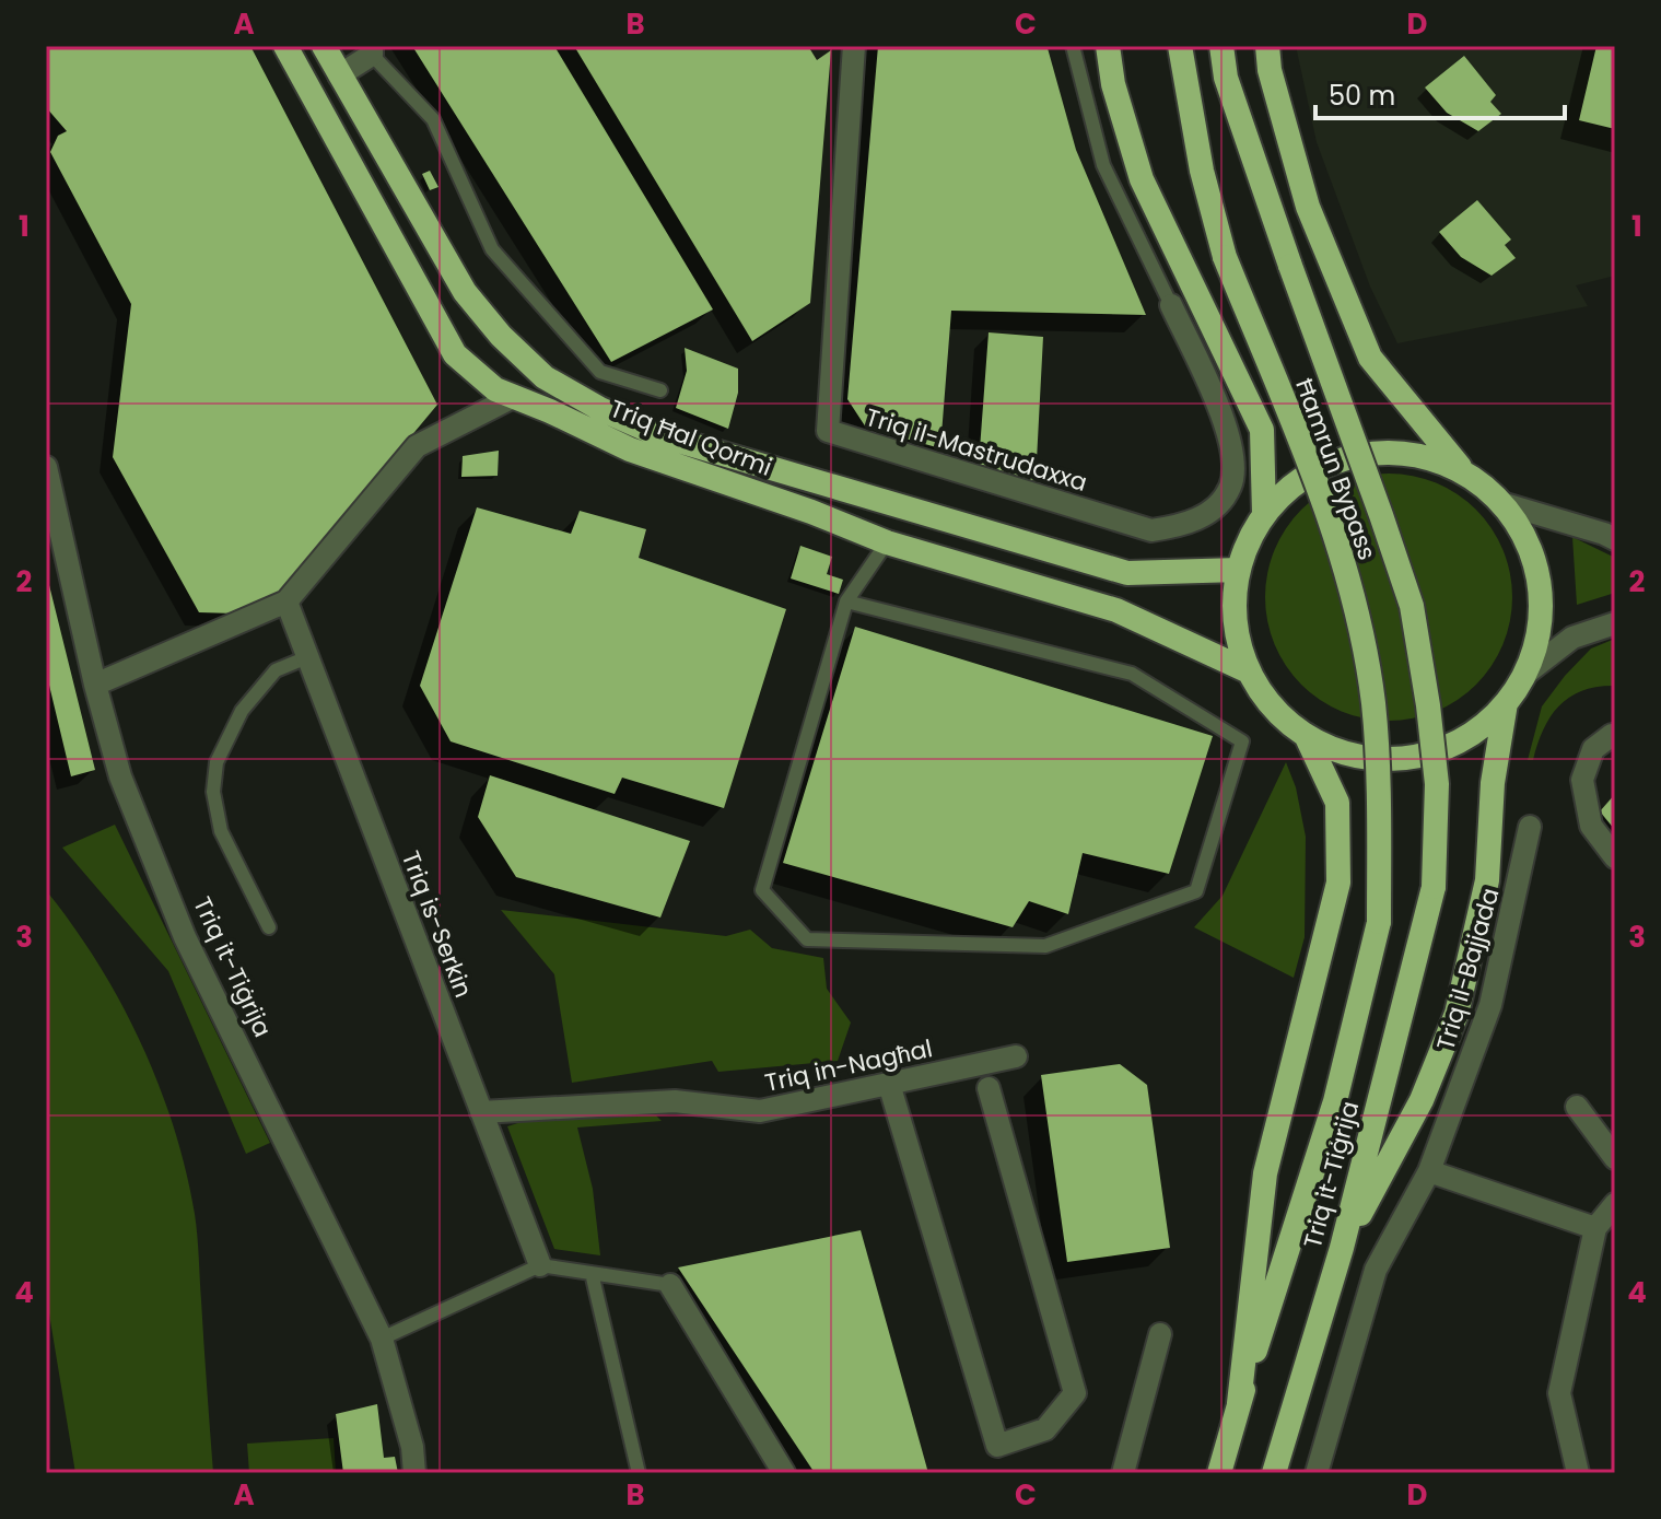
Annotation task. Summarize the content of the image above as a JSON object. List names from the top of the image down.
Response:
{
  "streets": {
    "highway": ["Triq Ħal Qormi", "Ħamrun Bypass", "Triq it-Tiġrija"],
    "street": [
      "Triq il-Mastrudaxxa",
      "Triq is-Serkin",
      "Triq il-Bajjada",
      "Triq in-Nagħal"
    ]
  },
  "crossings": [
    ["Ħamrun Bypass", "Triq it-Tiġrija"],
    ["Triq is-Serkin", "Triq in-Nagħal"]
  ],
  "scale_bar": "50 m",
  "grid": {
    "columns": [
      "A",
      "B",
      "C",
      "D"
    ],
    "rows": [
      "1",
      "2",
      "3",
      "4"
    ]
  }
}
